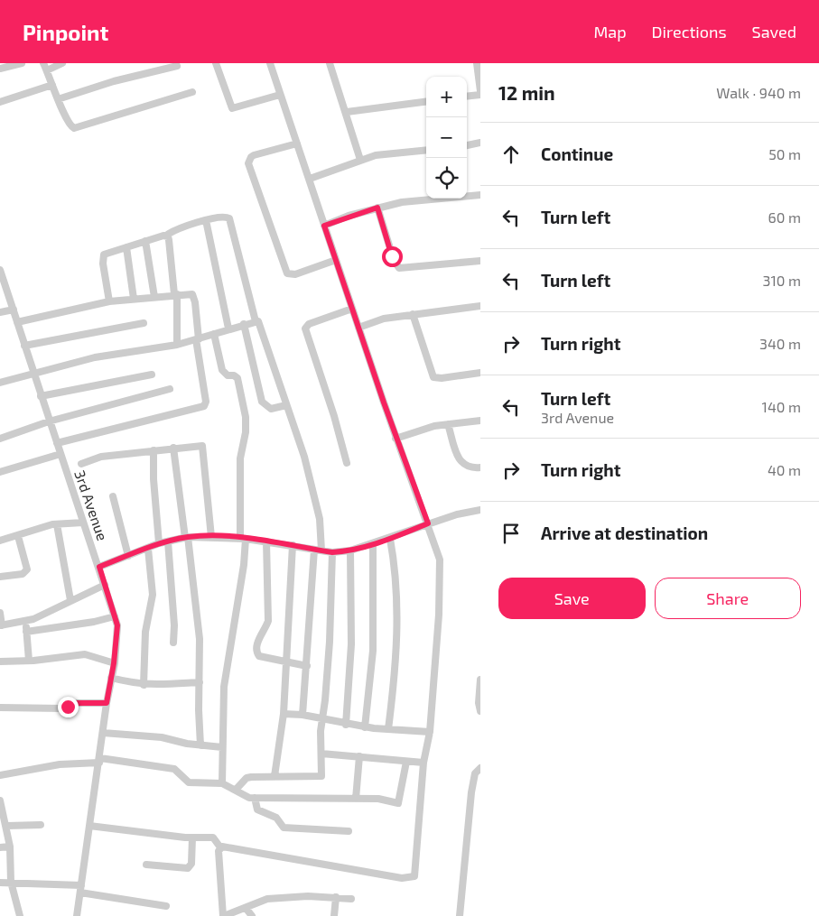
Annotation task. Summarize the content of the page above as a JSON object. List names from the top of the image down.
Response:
{
  "streets": {
    "street": ["3rd Avenue"]
  },
  "page": {
    "header": "Pinpoint",
    "nav": ["Map", "Directions", "Saved"],
    "heading": ["12 min", "Walk · 940 m"],
    "map_buttons": ["+", "−"],
    "list": [
      ["Continue", "50 m"],
      ["Turn left", "60 m"],
      ["Turn left", "310 m"],
      ["Turn right", "340 m"],
      ["Turn left", "3rd Avenue", "140 m"],
      ["Turn right", "40 m"],
      "Arrive at destination"
    ],
    "buttons": ["Save", "Share"]
  }
}
